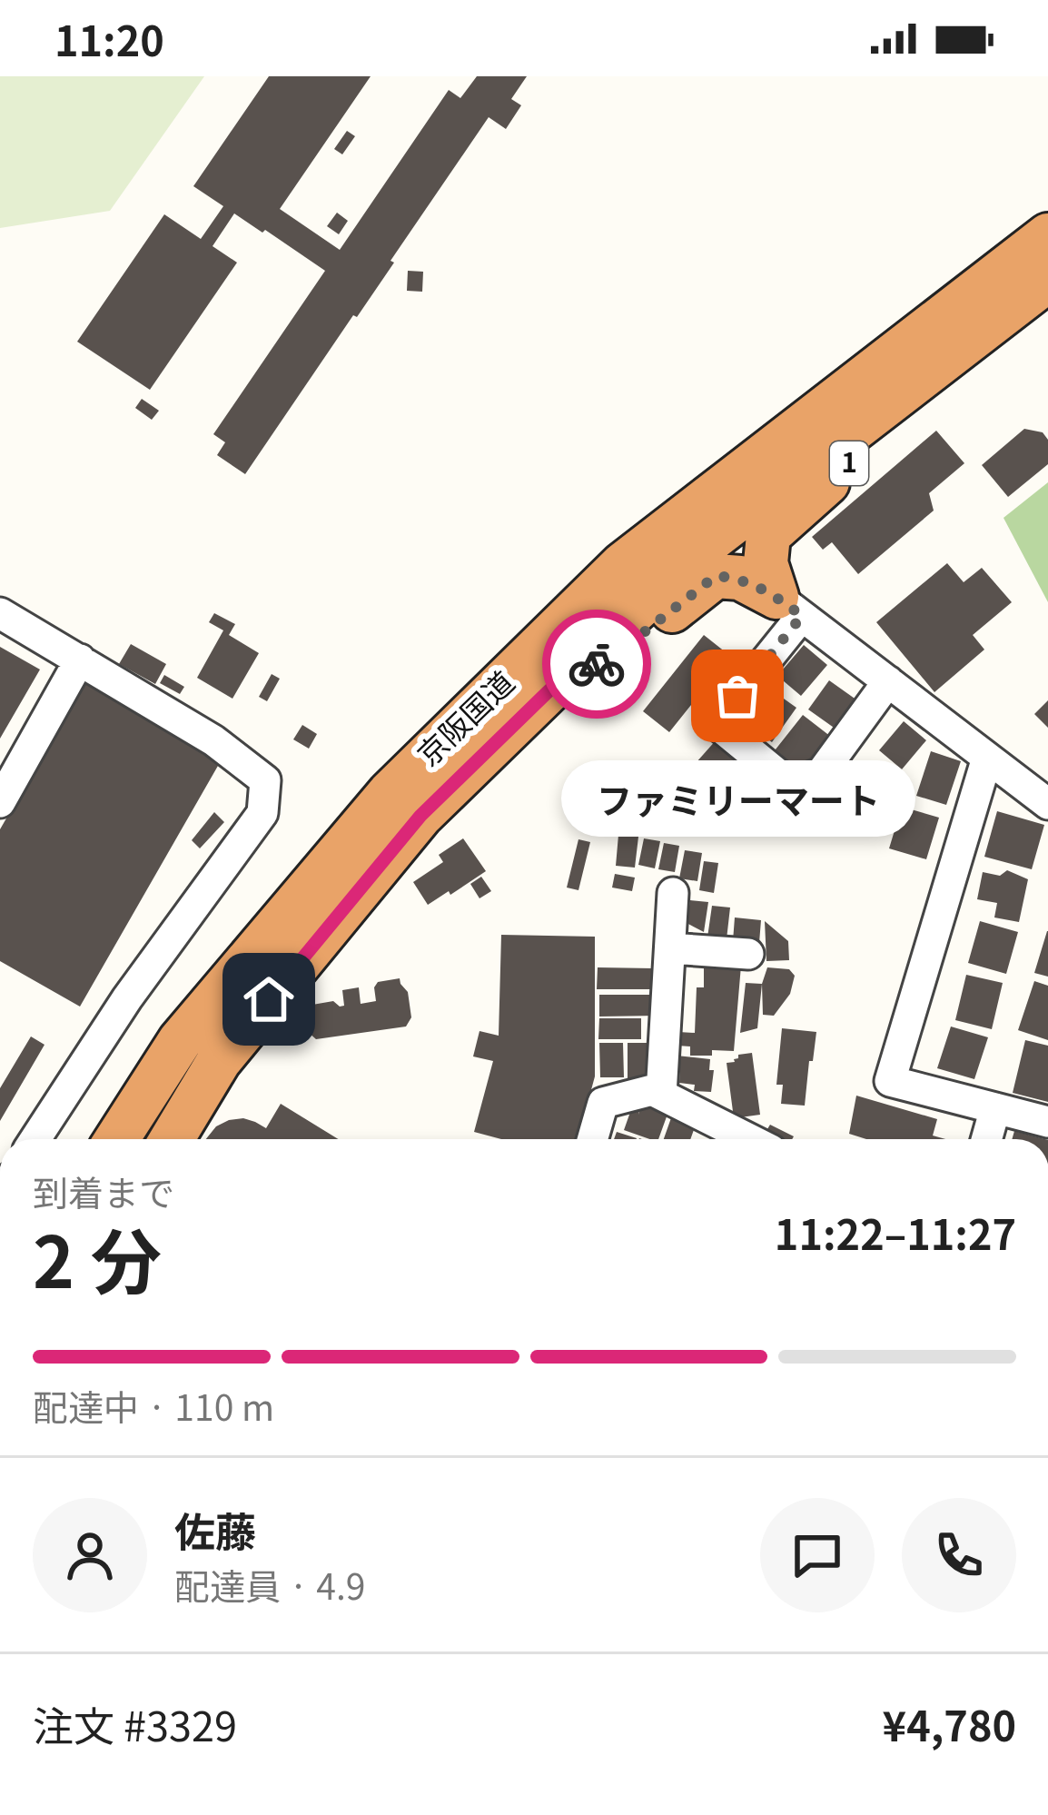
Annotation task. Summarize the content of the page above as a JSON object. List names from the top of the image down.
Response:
{
  "streets": {
    "highway": ["1", "京阪国道"]
  },
  "crossings": [
    ["1", "京阪国道"]
  ],
  "places": ["ファミリーマート"],
  "page": {
    "status": "11:20",
    "bubble": "ファミリーマート",
    "heading": ["2 分", "到着まで", "11:22–11:27"],
    "panel": [
      "佐藤",
      "配達員 · 4.9",
      "注文 #3329",
      "¥4,780"
    ],
    "bar": "配達中 · 110 m"
  }
}
